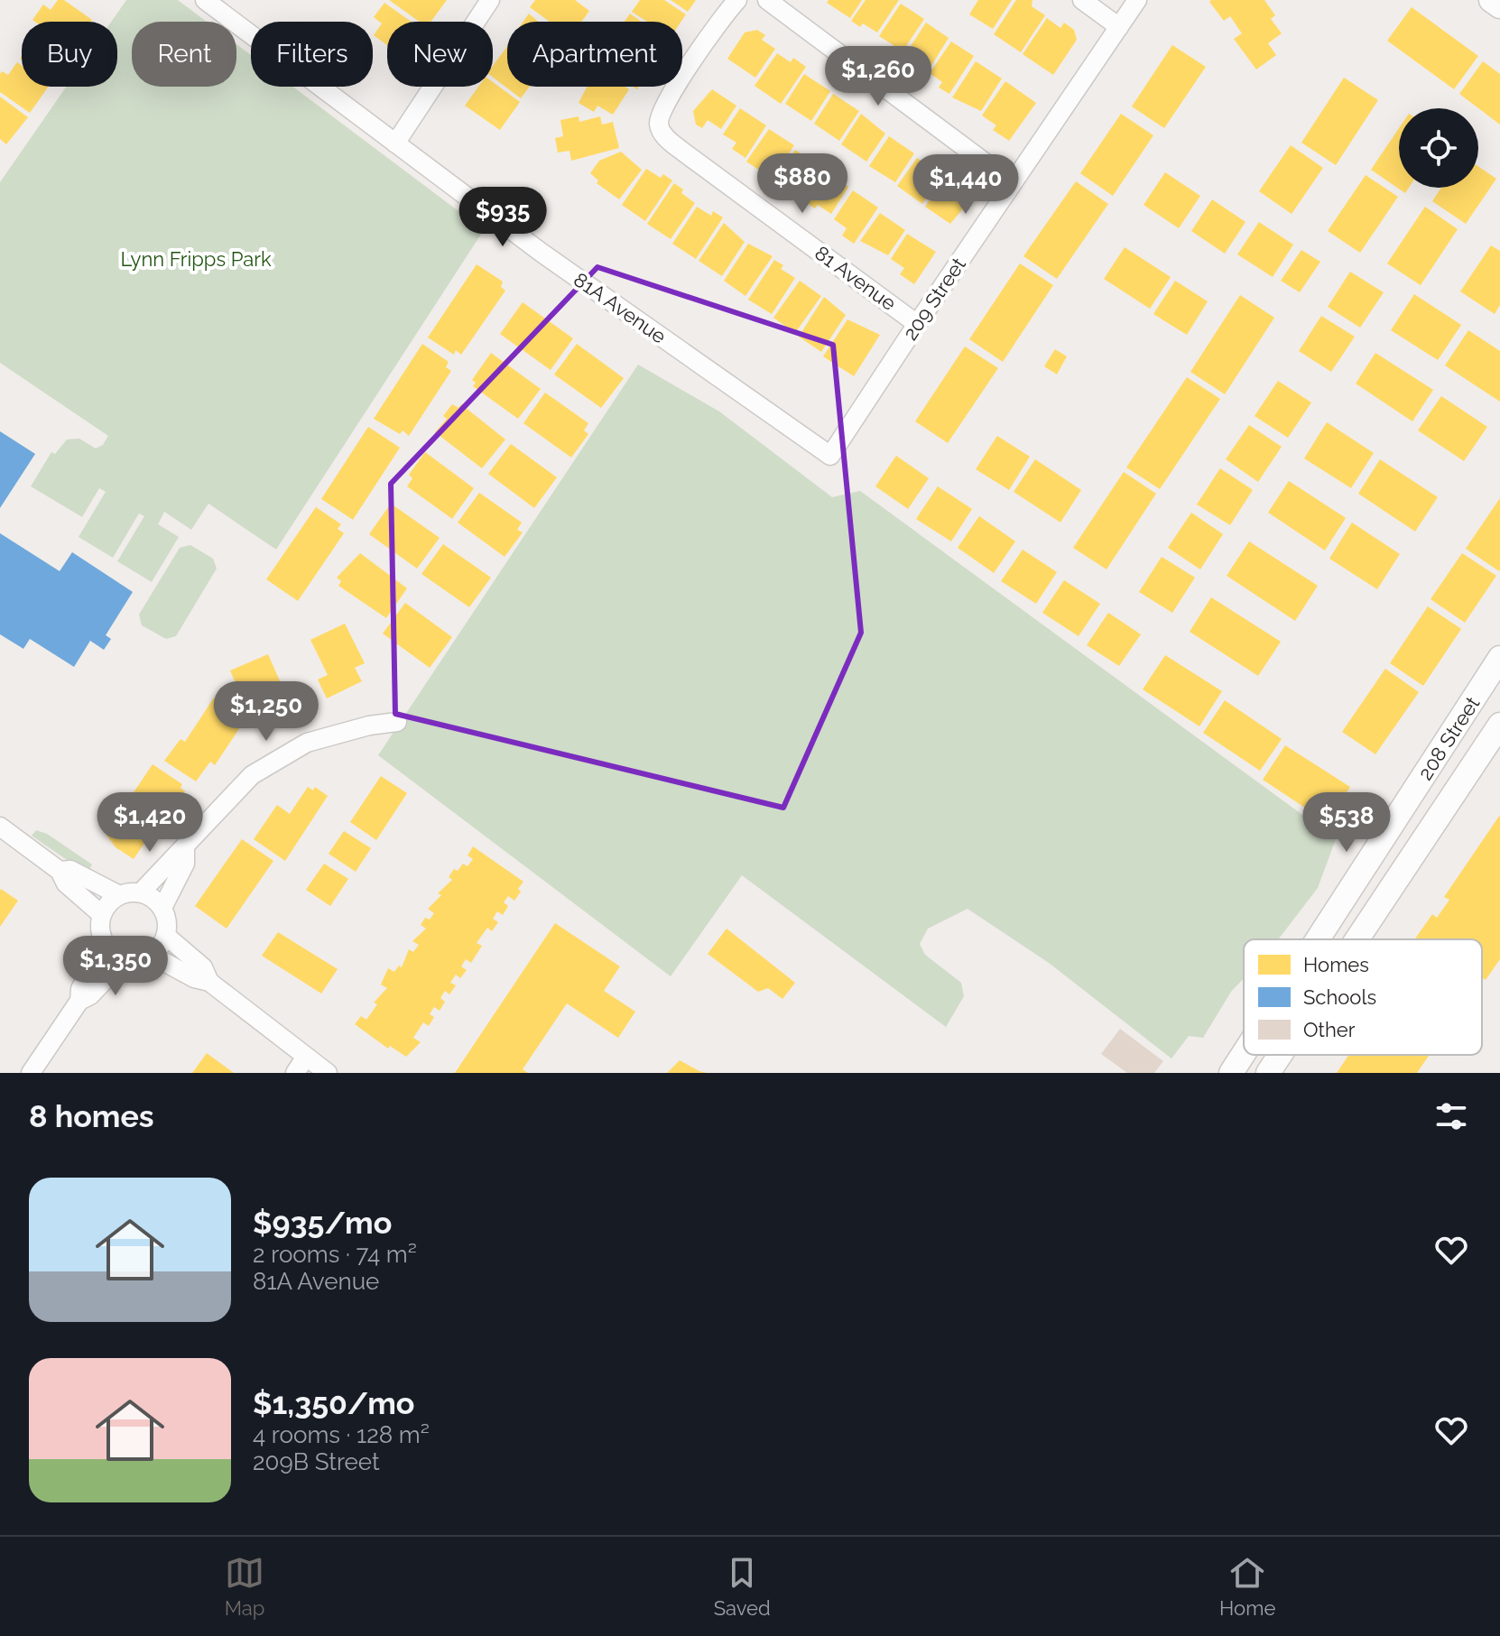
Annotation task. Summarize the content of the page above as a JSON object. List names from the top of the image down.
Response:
{
  "streets": {
    "main road": ["208 Street"],
    "street": ["81 Avenue", "209 Street", "81A Avenue"]
  },
  "crossings": [
    ["81 Avenue", "209 Street"],
    ["209 Street", "81A Avenue"]
  ],
  "parks": ["Lynn Fripps Park"],
  "legend": ["Homes", "Schools", "Other"],
  "page": {
    "chip": [
      "Buy",
      "Rent",
      "Filters",
      "New",
      "Apartment"
    ],
    "price": [
      "$1,260",
      "$880",
      "$1,440",
      "$935",
      "$1,250",
      "$1,420",
      "$538",
      "$1,350"
    ],
    "heading": "8 homes",
    "list": [
      {
        "name": "$935/mo",
        "note": "2 rooms · 74 m² · 81A Avenue"
      },
      {
        "name": "$1,350/mo",
        "note": "4 rooms · 128 m² · 209B Street"
      }
    ],
    "tabs": ["Map", "Saved", "Home"]
  }
}
